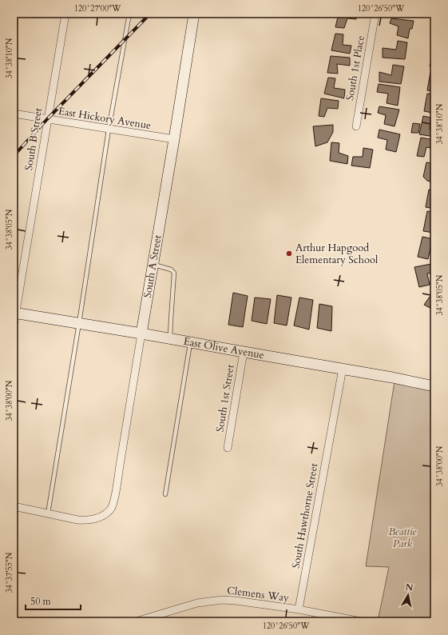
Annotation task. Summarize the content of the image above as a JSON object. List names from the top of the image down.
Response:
{
  "streets": {
    "street": [
      "South 1st Place",
      "East Hickory Avenue",
      "South B Street",
      "South A Street",
      "East Olive Avenue",
      "South 1st Street",
      "South Hawthorne Street",
      "Clemens Way"
    ]
  },
  "crossings": [
    ["East Hickory Avenue", "South B Street"],
    ["East Hickory Avenue", "South A Street"],
    ["South B Street", "East Olive Avenue"],
    ["South A Street", "East Olive Avenue"],
    ["East Olive Avenue", "South 1st Street"],
    ["East Olive Avenue", "South Hawthorne Street"],
    ["South Hawthorne Street", "Clemens Way"]
  ],
  "parks": ["Beattie Park"],
  "places": ["Arthur Hapgood Elementary School"],
  "scale_bar": "50 m",
  "north": "top",
  "coordinates": [
    "120°27'00\"W",
    "120°26'50\"W",
    "34°38'10\"N",
    "34°38'05\"N",
    "34°38'00\"N",
    "34°37'55\"N"
  ]
}
